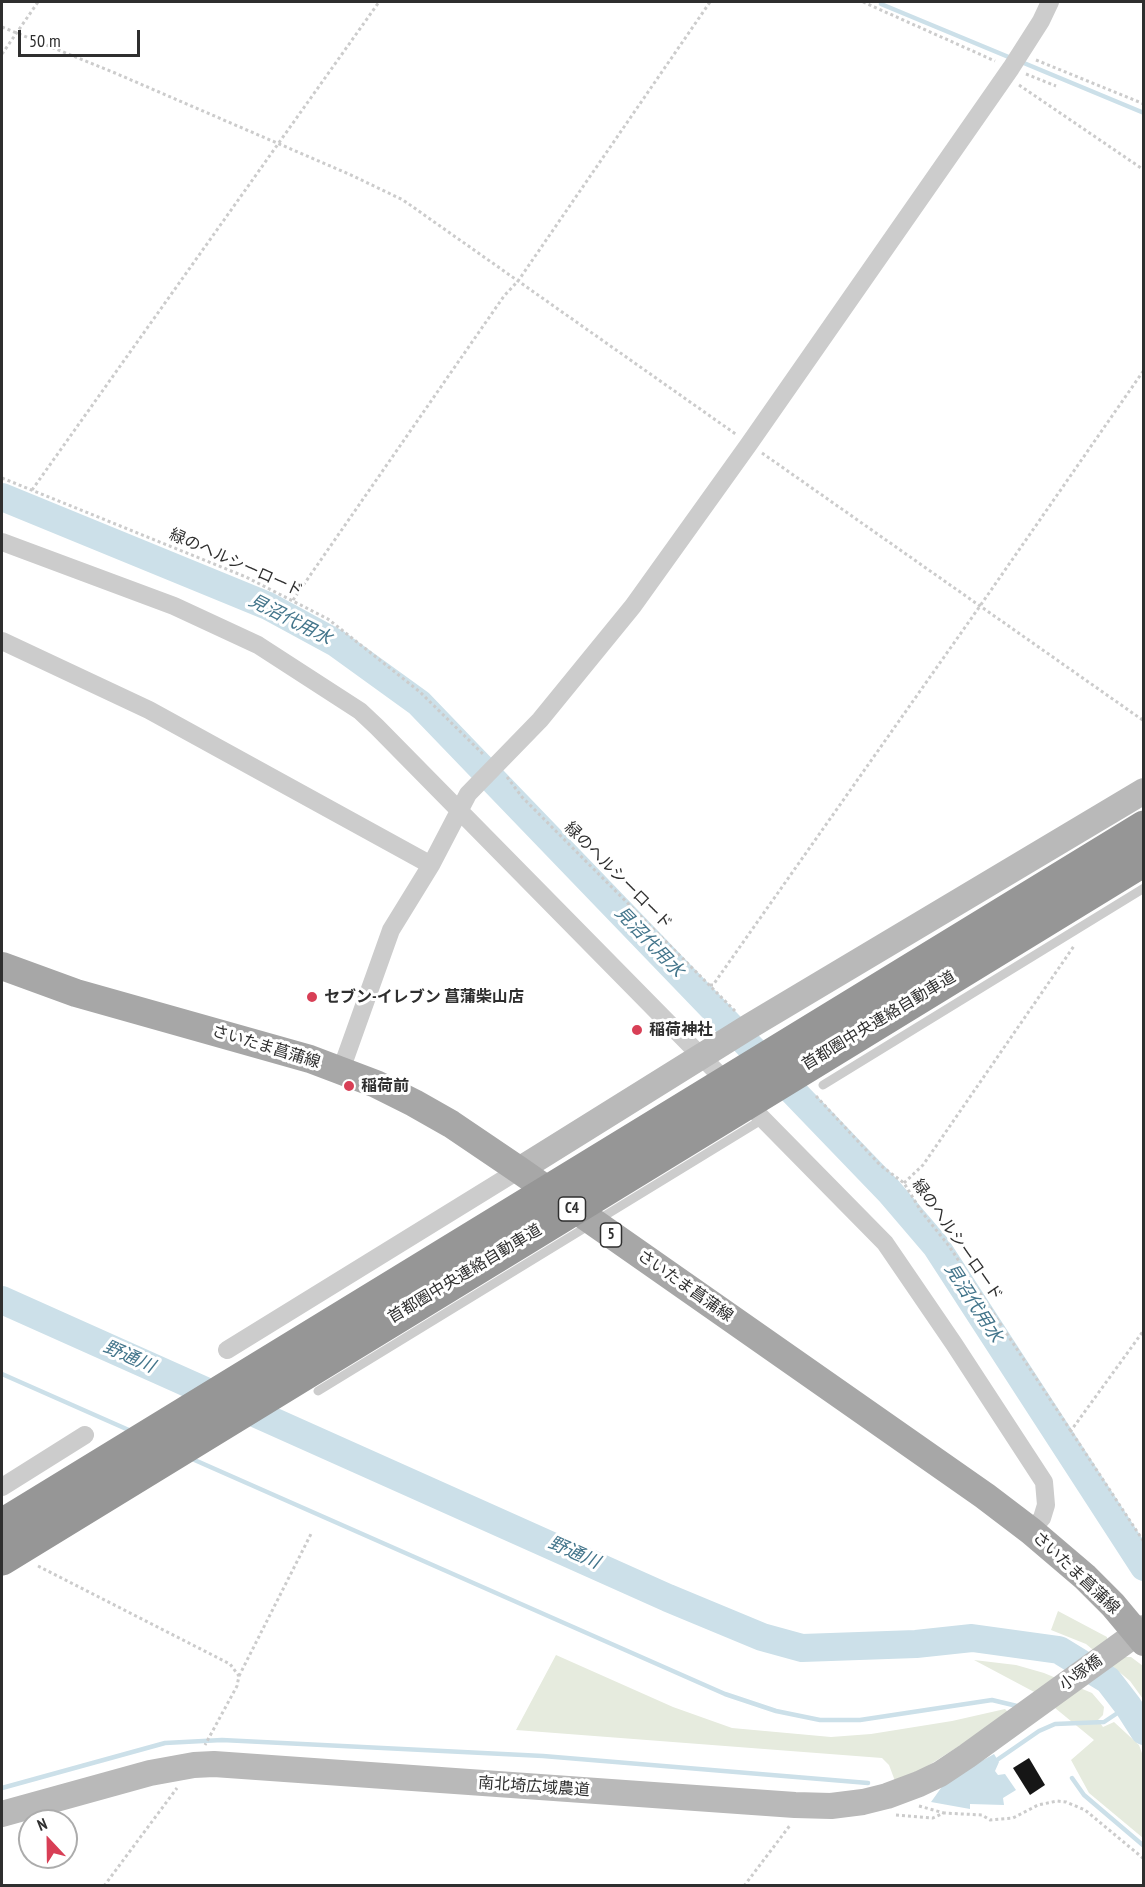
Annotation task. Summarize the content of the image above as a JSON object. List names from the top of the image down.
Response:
{
  "streets": {
    "highway": ["首都圏中央連絡自動車道", "C4"],
    "main road": ["さいたま菖蒲線", "5"],
    "street": ["小塚橋", "南北埼広域農道"],
    "path": ["緑のヘルシーロード"]
  },
  "crossings": [
    ["さいたま菖蒲線", "小塚橋"],
    ["小塚橋", "南北埼広域農道"]
  ],
  "water": ["見沼代用水", "野通川"],
  "places": ["セブン-イレブン 菖蒲柴山店", "稲荷神社", "稲荷前"],
  "scale_bar": "50 m",
  "north": "top"
}
